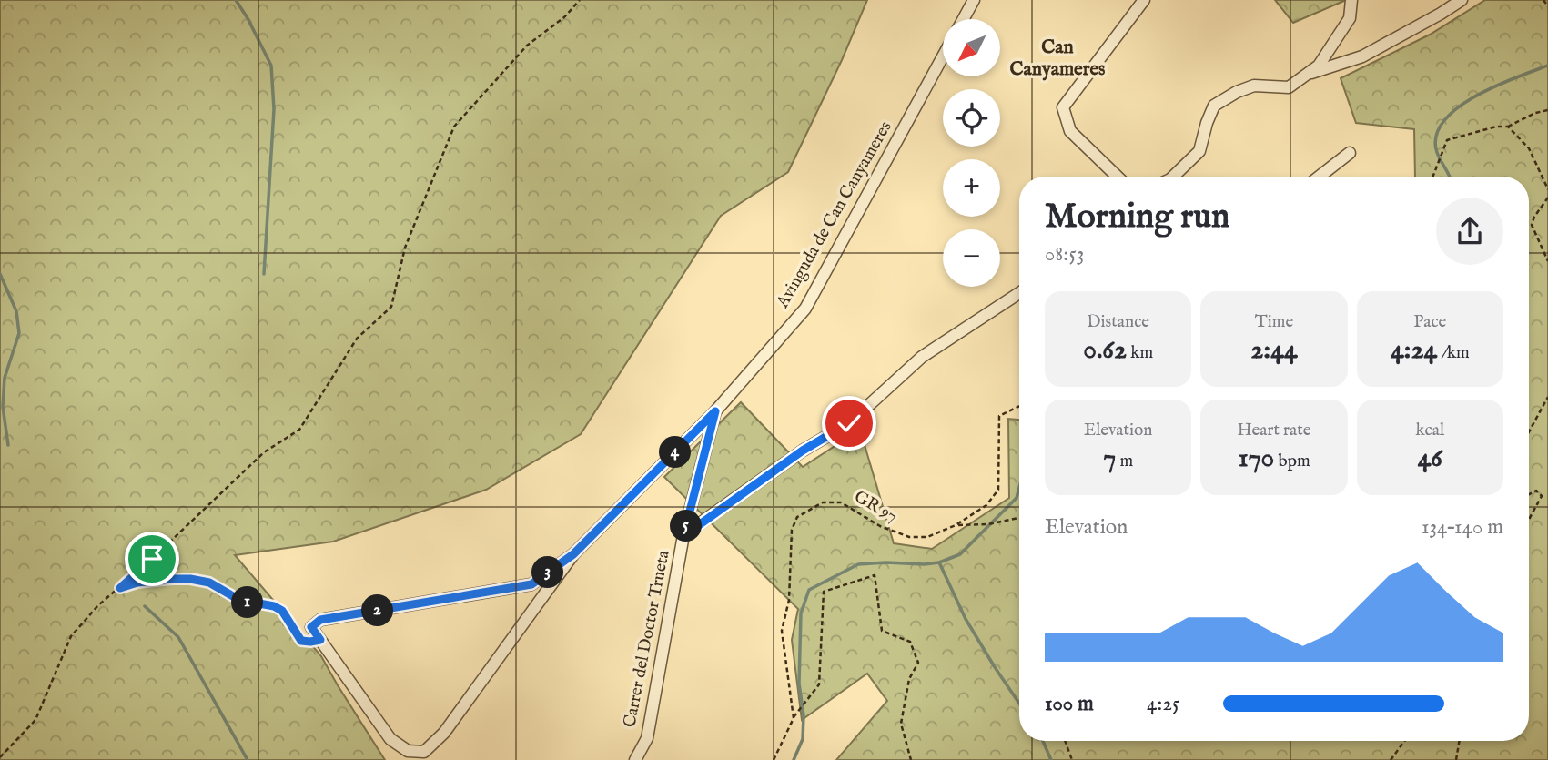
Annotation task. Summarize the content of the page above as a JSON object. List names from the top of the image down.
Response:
{
  "streets": {
    "street": ["Avinguda de Can Canyameres", "Carrer del Doctor Trueta"],
    "path": ["GR 97"]
  },
  "crossings": [
    ["Avinguda de Can Canyameres", "Carrer del Doctor Trueta"]
  ],
  "districts": ["Can Canyameres"],
  "north": "bottom left",
  "page": {
    "map_buttons": ["+", "−"],
    "heading": ["Morning run", "08:53"],
    "stats": [
      ["Distance", "0.62 km"],
      ["Time", "2:44"],
      ["Pace", "4:24 /km"],
      ["Elevation", "7 m"],
      ["Heart rate", "170 bpm"],
      ["kcal", "46"]
    ],
    "pins": [
      "4",
      "5",
      "3",
      "1",
      "2"
    ],
    "chart": ["Elevation", "134–140 m"],
    "list": [
      {
        "name": "100 m",
        "note": "4:25"
      }
    ]
  }
}
